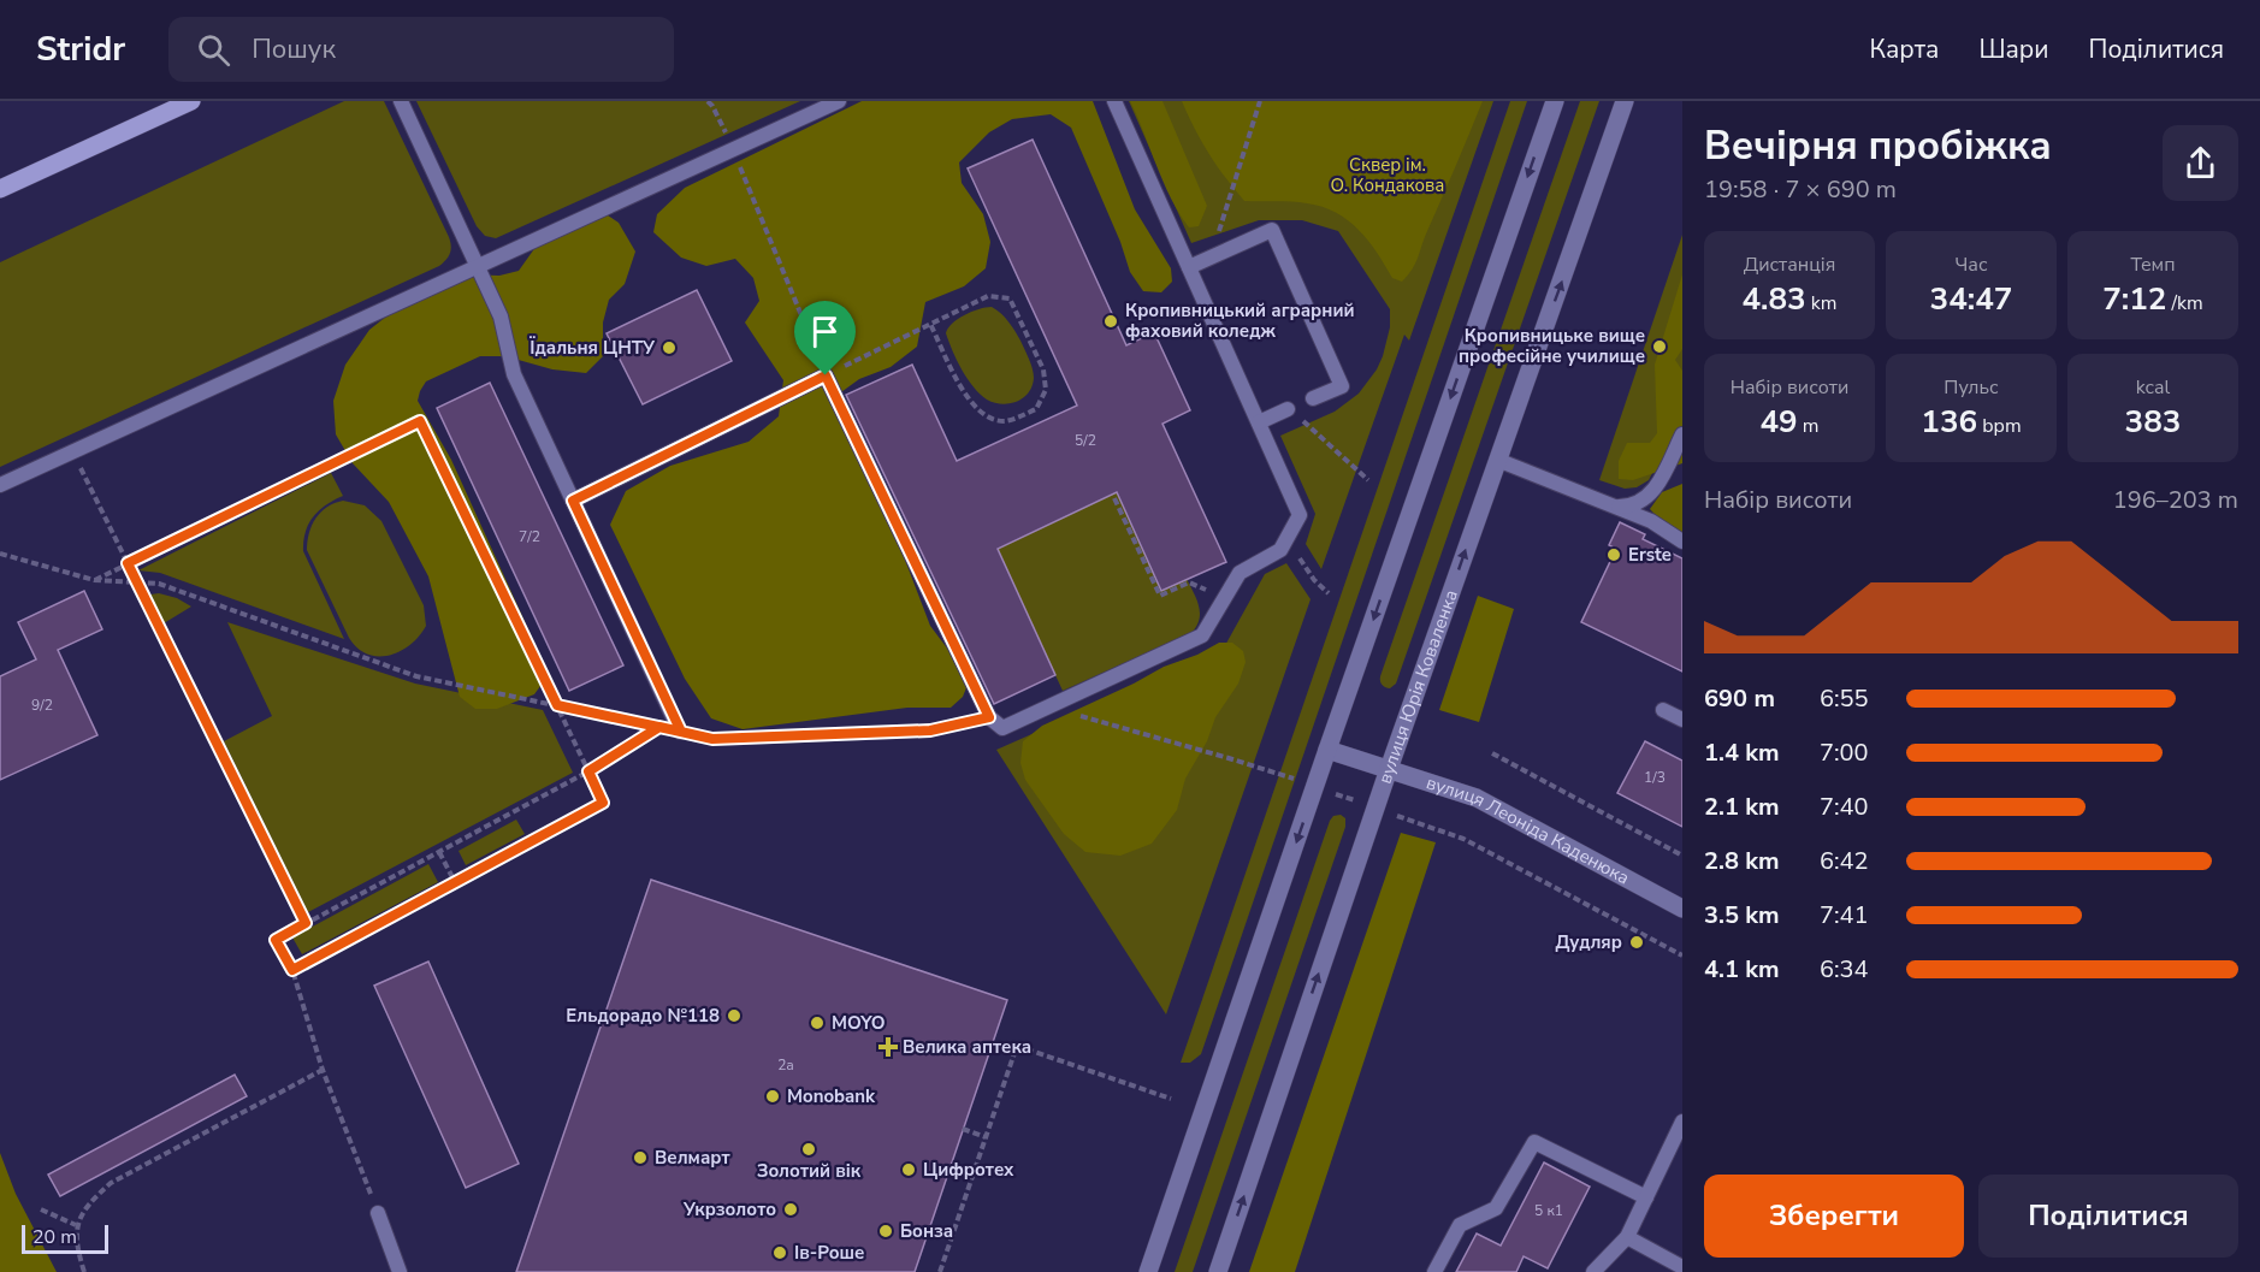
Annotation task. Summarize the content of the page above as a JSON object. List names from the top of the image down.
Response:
{
  "streets": {
    "main road": ["вулиця Юрія Коваленка", "вулиця Леоніда Каденюка"]
  },
  "crossings": [
    ["вулиця Юрія Коваленка", "вулиця Леоніда Каденюка"]
  ],
  "parks": ["Сквер ім. О. Кондакова"],
  "places": {
    "other": [
      "Кропивницький аграрний фаховий коледж",
      "Кропивницьке вище професійне училище",
      "Їдальня ЦНТУ",
      "Erste",
      "Дудляр",
      "Ельдорадо №118",
      "MOYO",
      "Monobank",
      "Золотий вік",
      "Велмарт",
      "Цифротех",
      "Укрзолото",
      "Бонза",
      "Ів-Роше"
    ],
    "health": ["Велика аптека"]
  },
  "house_numbers": [
    "5/2",
    "7/2",
    "9/2",
    "1/3",
    "2а",
    "5 к1"
  ],
  "scale_bar": "20 m",
  "page": {
    "header": "Stridr",
    "search": "Пошук",
    "nav": ["Карта", "Шари", "Поділитися"],
    "heading": ["Вечірня пробіжка", "19:58 · 7 × 690 m"],
    "stats": [
      ["Дистанція", "4.83 km"],
      ["Час", "34:47"],
      ["Темп", "7:12 /km"],
      ["Набір висоти", "49 m"],
      ["Пульс", "136 bpm"],
      ["kcal", "383"]
    ],
    "chart": ["Набір висоти", "196–203 m"],
    "list": [
      {
        "name": "690 m",
        "note": "6:55"
      },
      {
        "name": "1.4 km",
        "note": "7:00"
      },
      {
        "name": "2.1 km",
        "note": "7:40"
      },
      {
        "name": "2.8 km",
        "note": "6:42"
      },
      {
        "name": "3.5 km",
        "note": "7:41"
      },
      {
        "name": "4.1 km",
        "note": "6:34"
      }
    ],
    "buttons": ["Зберегти", "Поділитися"],
    "scale": "20 m"
  }
}
